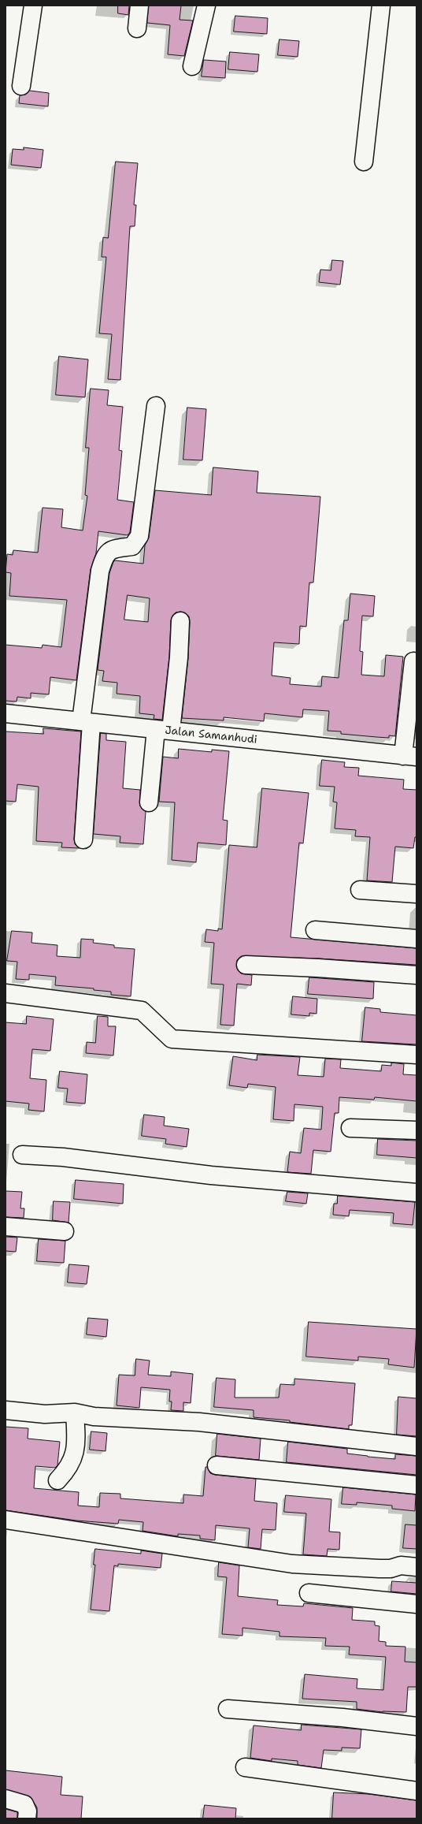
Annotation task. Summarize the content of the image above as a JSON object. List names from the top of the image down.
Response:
{
  "streets": {
    "street": ["Jalan Samanhudi"]
  }
}
